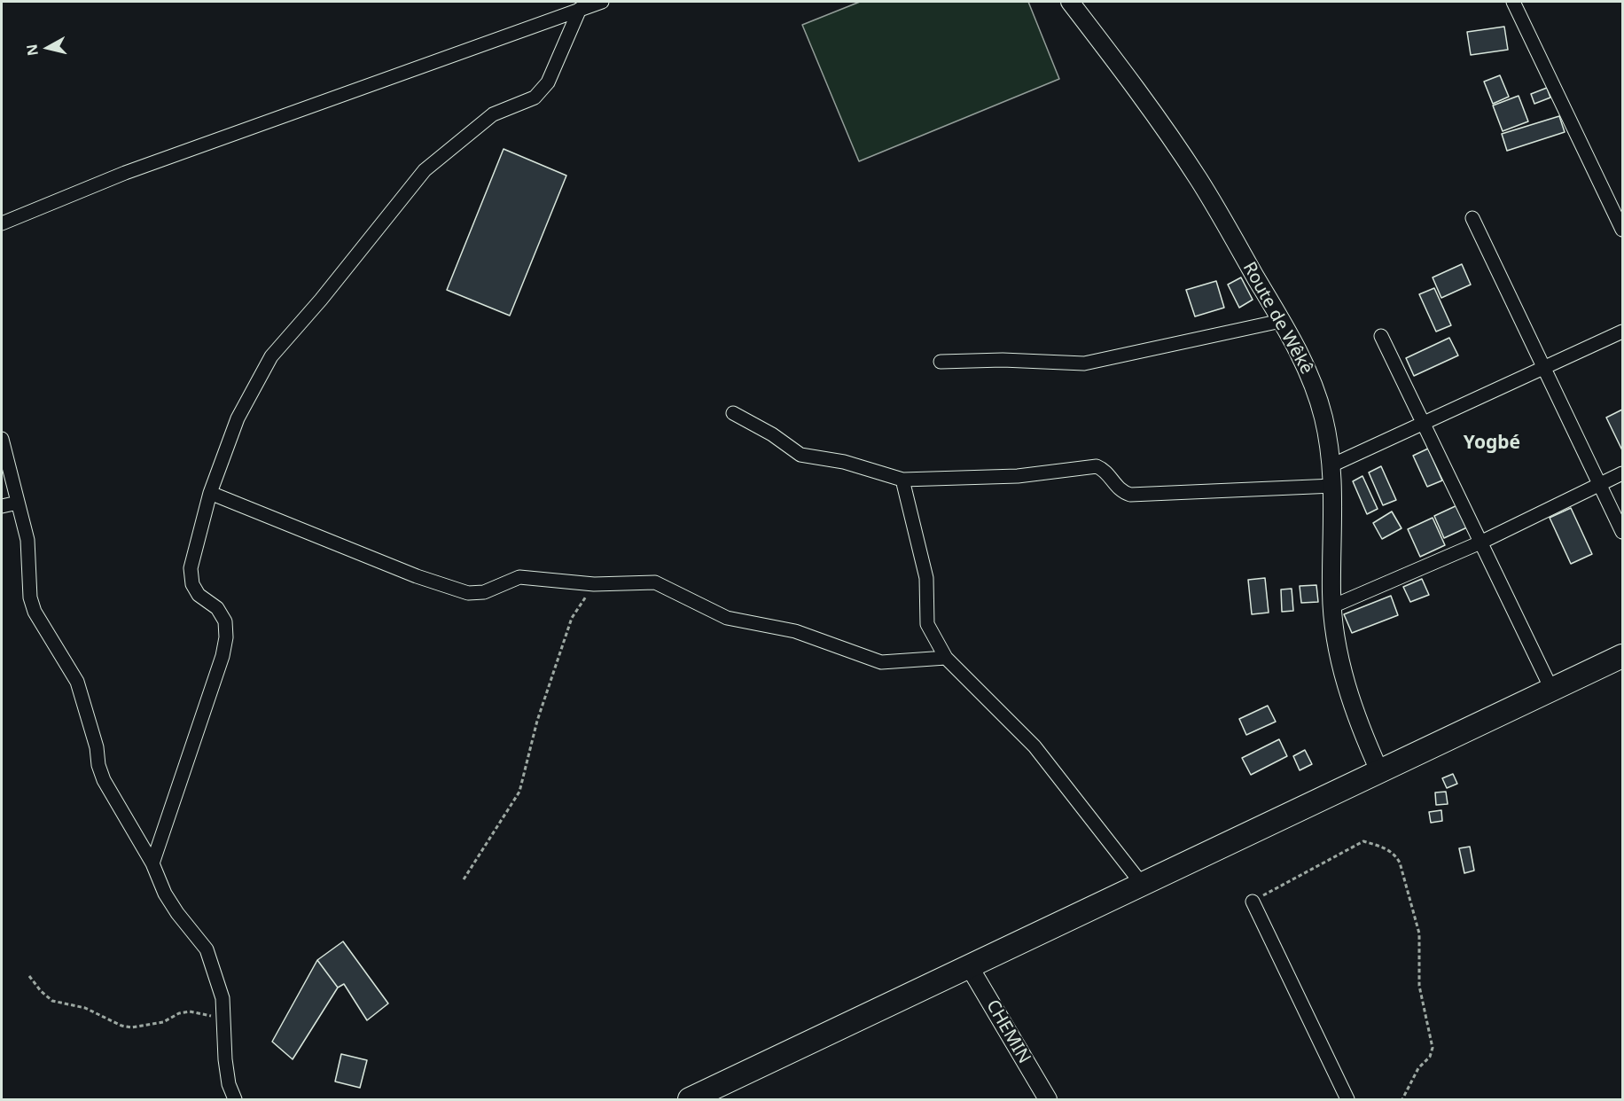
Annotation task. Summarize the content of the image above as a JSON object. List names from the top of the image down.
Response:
{
  "streets": {
    "street": ["Route de Wêkê", "CHEMIN"]
  },
  "districts": ["Yogbé"],
  "north": "left"
}
